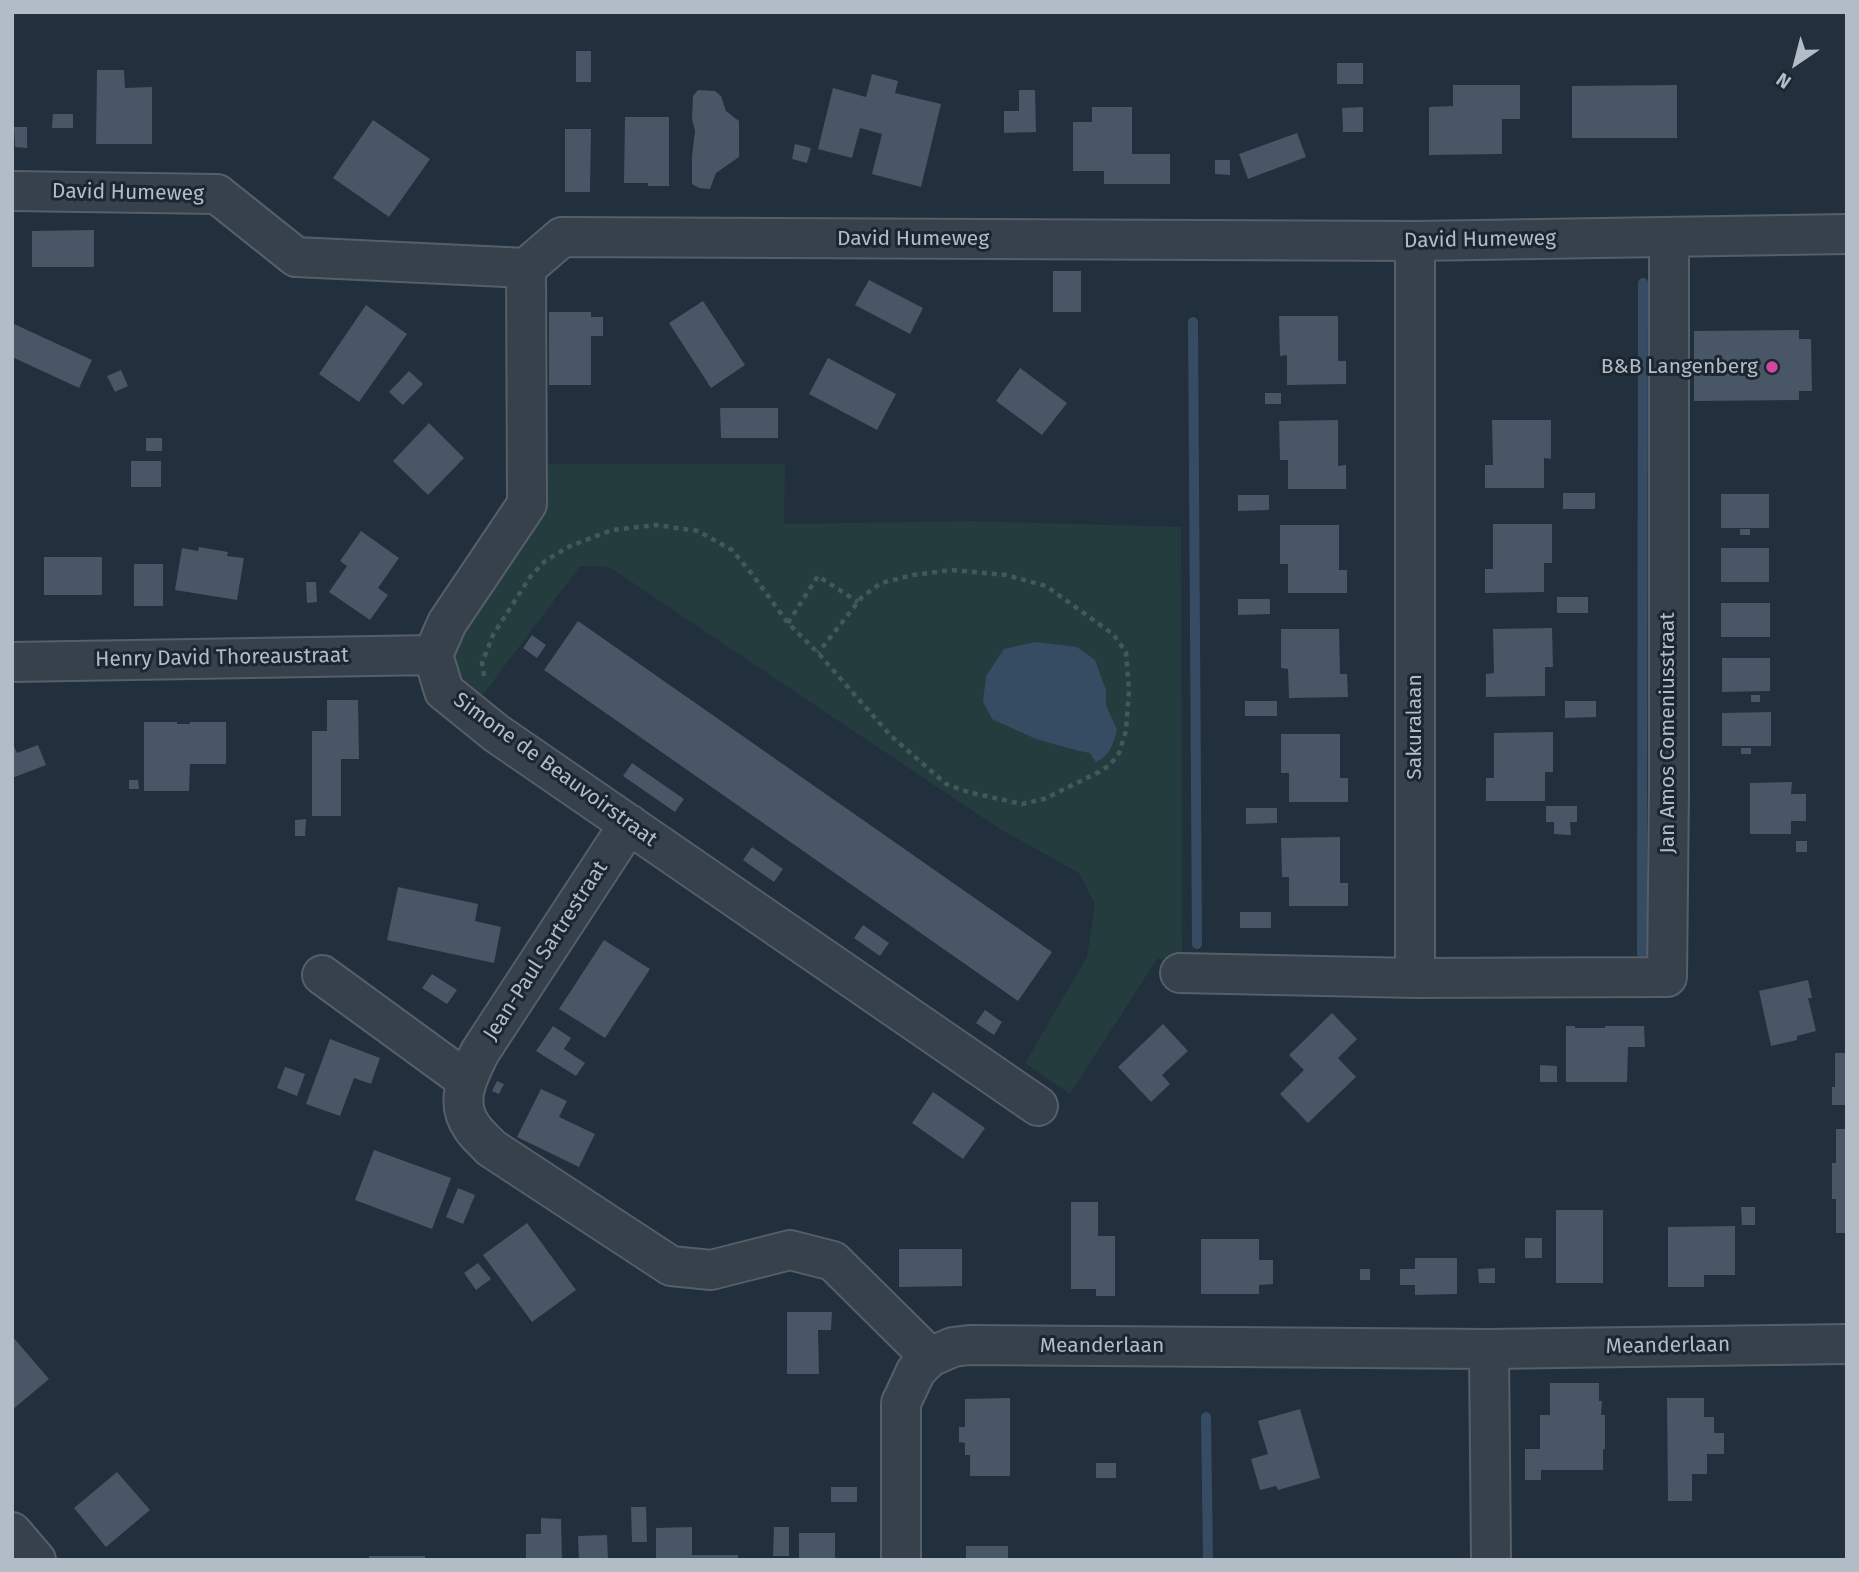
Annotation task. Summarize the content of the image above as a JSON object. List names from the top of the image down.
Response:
{
  "streets": {
    "street": [
      "David Humeweg",
      "Henry David Thoreaustraat",
      "Sakuralaan",
      "Jan Amos Comeniusstraat",
      "Simone de Beauvoirstraat",
      "Jean-Paul Sartrestraat",
      "Meanderlaan"
    ]
  },
  "crossings": [
    ["David Humeweg", "Sakuralaan"],
    ["David Humeweg", "Jan Amos Comeniusstraat"],
    ["Henry David Thoreaustraat", "Simone de Beauvoirstraat"],
    ["Sakuralaan", "Jan Amos Comeniusstraat"],
    ["Simone de Beauvoirstraat", "Jean-Paul Sartrestraat"],
    ["Jean-Paul Sartrestraat", "Meanderlaan"]
  ],
  "places": ["B&B Langenberg"],
  "north": "bottom left"
}
